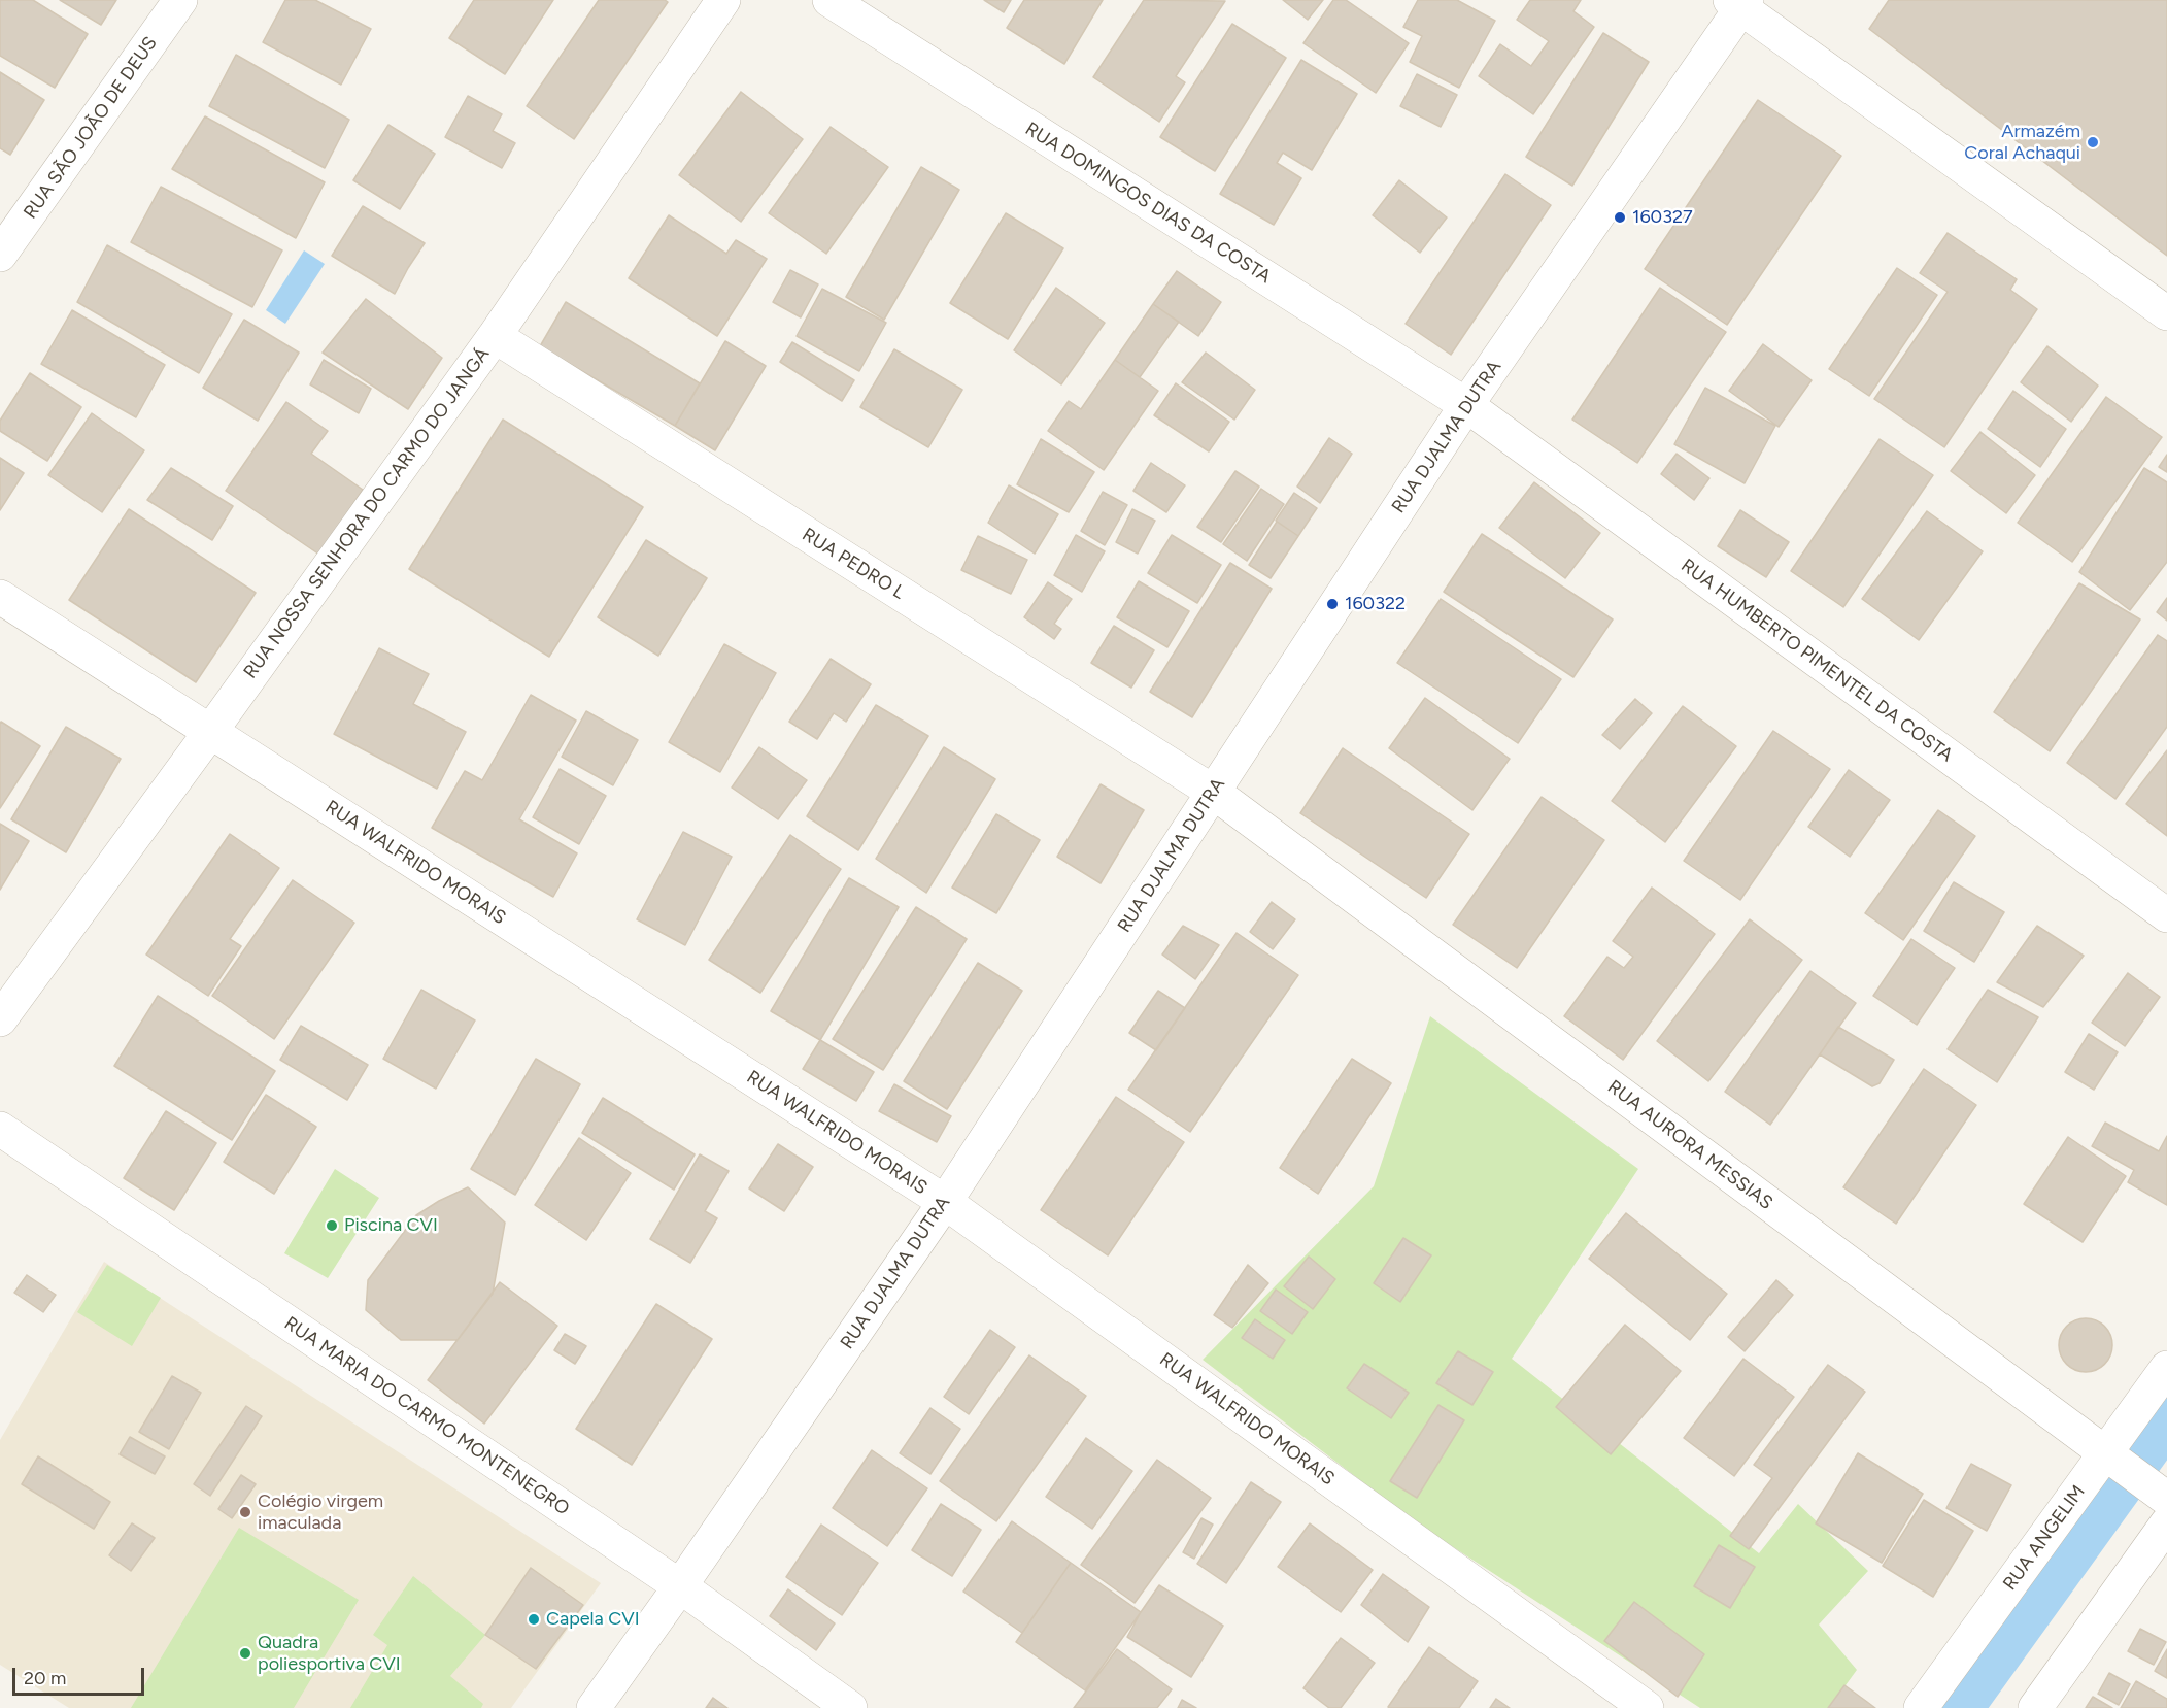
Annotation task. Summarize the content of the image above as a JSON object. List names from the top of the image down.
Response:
{
  "streets": {
    "street": [
      "RUA SÃO JOÃO DE DEUS",
      "RUA DOMINGOS DIAS DA COSTA",
      "RUA DJALMA DUTRA",
      "RUA NOSSA SENHORA DO CARMO DO JANGÁ",
      "RUA PEDRO L",
      "RUA HUMBERTO PIMENTEL DA COSTA",
      "RUA WALFRIDO MORAIS",
      "RUA AURORA MESSIAS",
      "RUA MARIA DO CARMO MONTENEGRO",
      "RUA ANGELIM"
    ]
  },
  "crossings": [
    ["RUA DOMINGOS DIAS DA COSTA", "RUA DJALMA DUTRA"],
    ["RUA DOMINGOS DIAS DA COSTA", "RUA HUMBERTO PIMENTEL DA COSTA"],
    ["RUA DJALMA DUTRA", "RUA PEDRO L"],
    ["RUA DJALMA DUTRA", "RUA HUMBERTO PIMENTEL DA COSTA"],
    ["RUA DJALMA DUTRA", "RUA WALFRIDO MORAIS"],
    ["RUA DJALMA DUTRA", "RUA AURORA MESSIAS"],
    ["RUA DJALMA DUTRA", "RUA MARIA DO CARMO MONTENEGRO"],
    ["RUA NOSSA SENHORA DO CARMO DO JANGÁ", "RUA PEDRO L"],
    ["RUA NOSSA SENHORA DO CARMO DO JANGÁ", "RUA WALFRIDO MORAIS"],
    ["RUA PEDRO L", "RUA AURORA MESSIAS"],
    ["RUA AURORA MESSIAS", "RUA ANGELIM"]
  ],
  "places": [
    "Armazém Coral Achaqui",
    "160327",
    "160322",
    "Piscina CVI",
    "Colégio virgem imaculada",
    "Capela CVI",
    "Quadra poliesportiva CVI"
  ],
  "scale_bar": "20 m"
}
